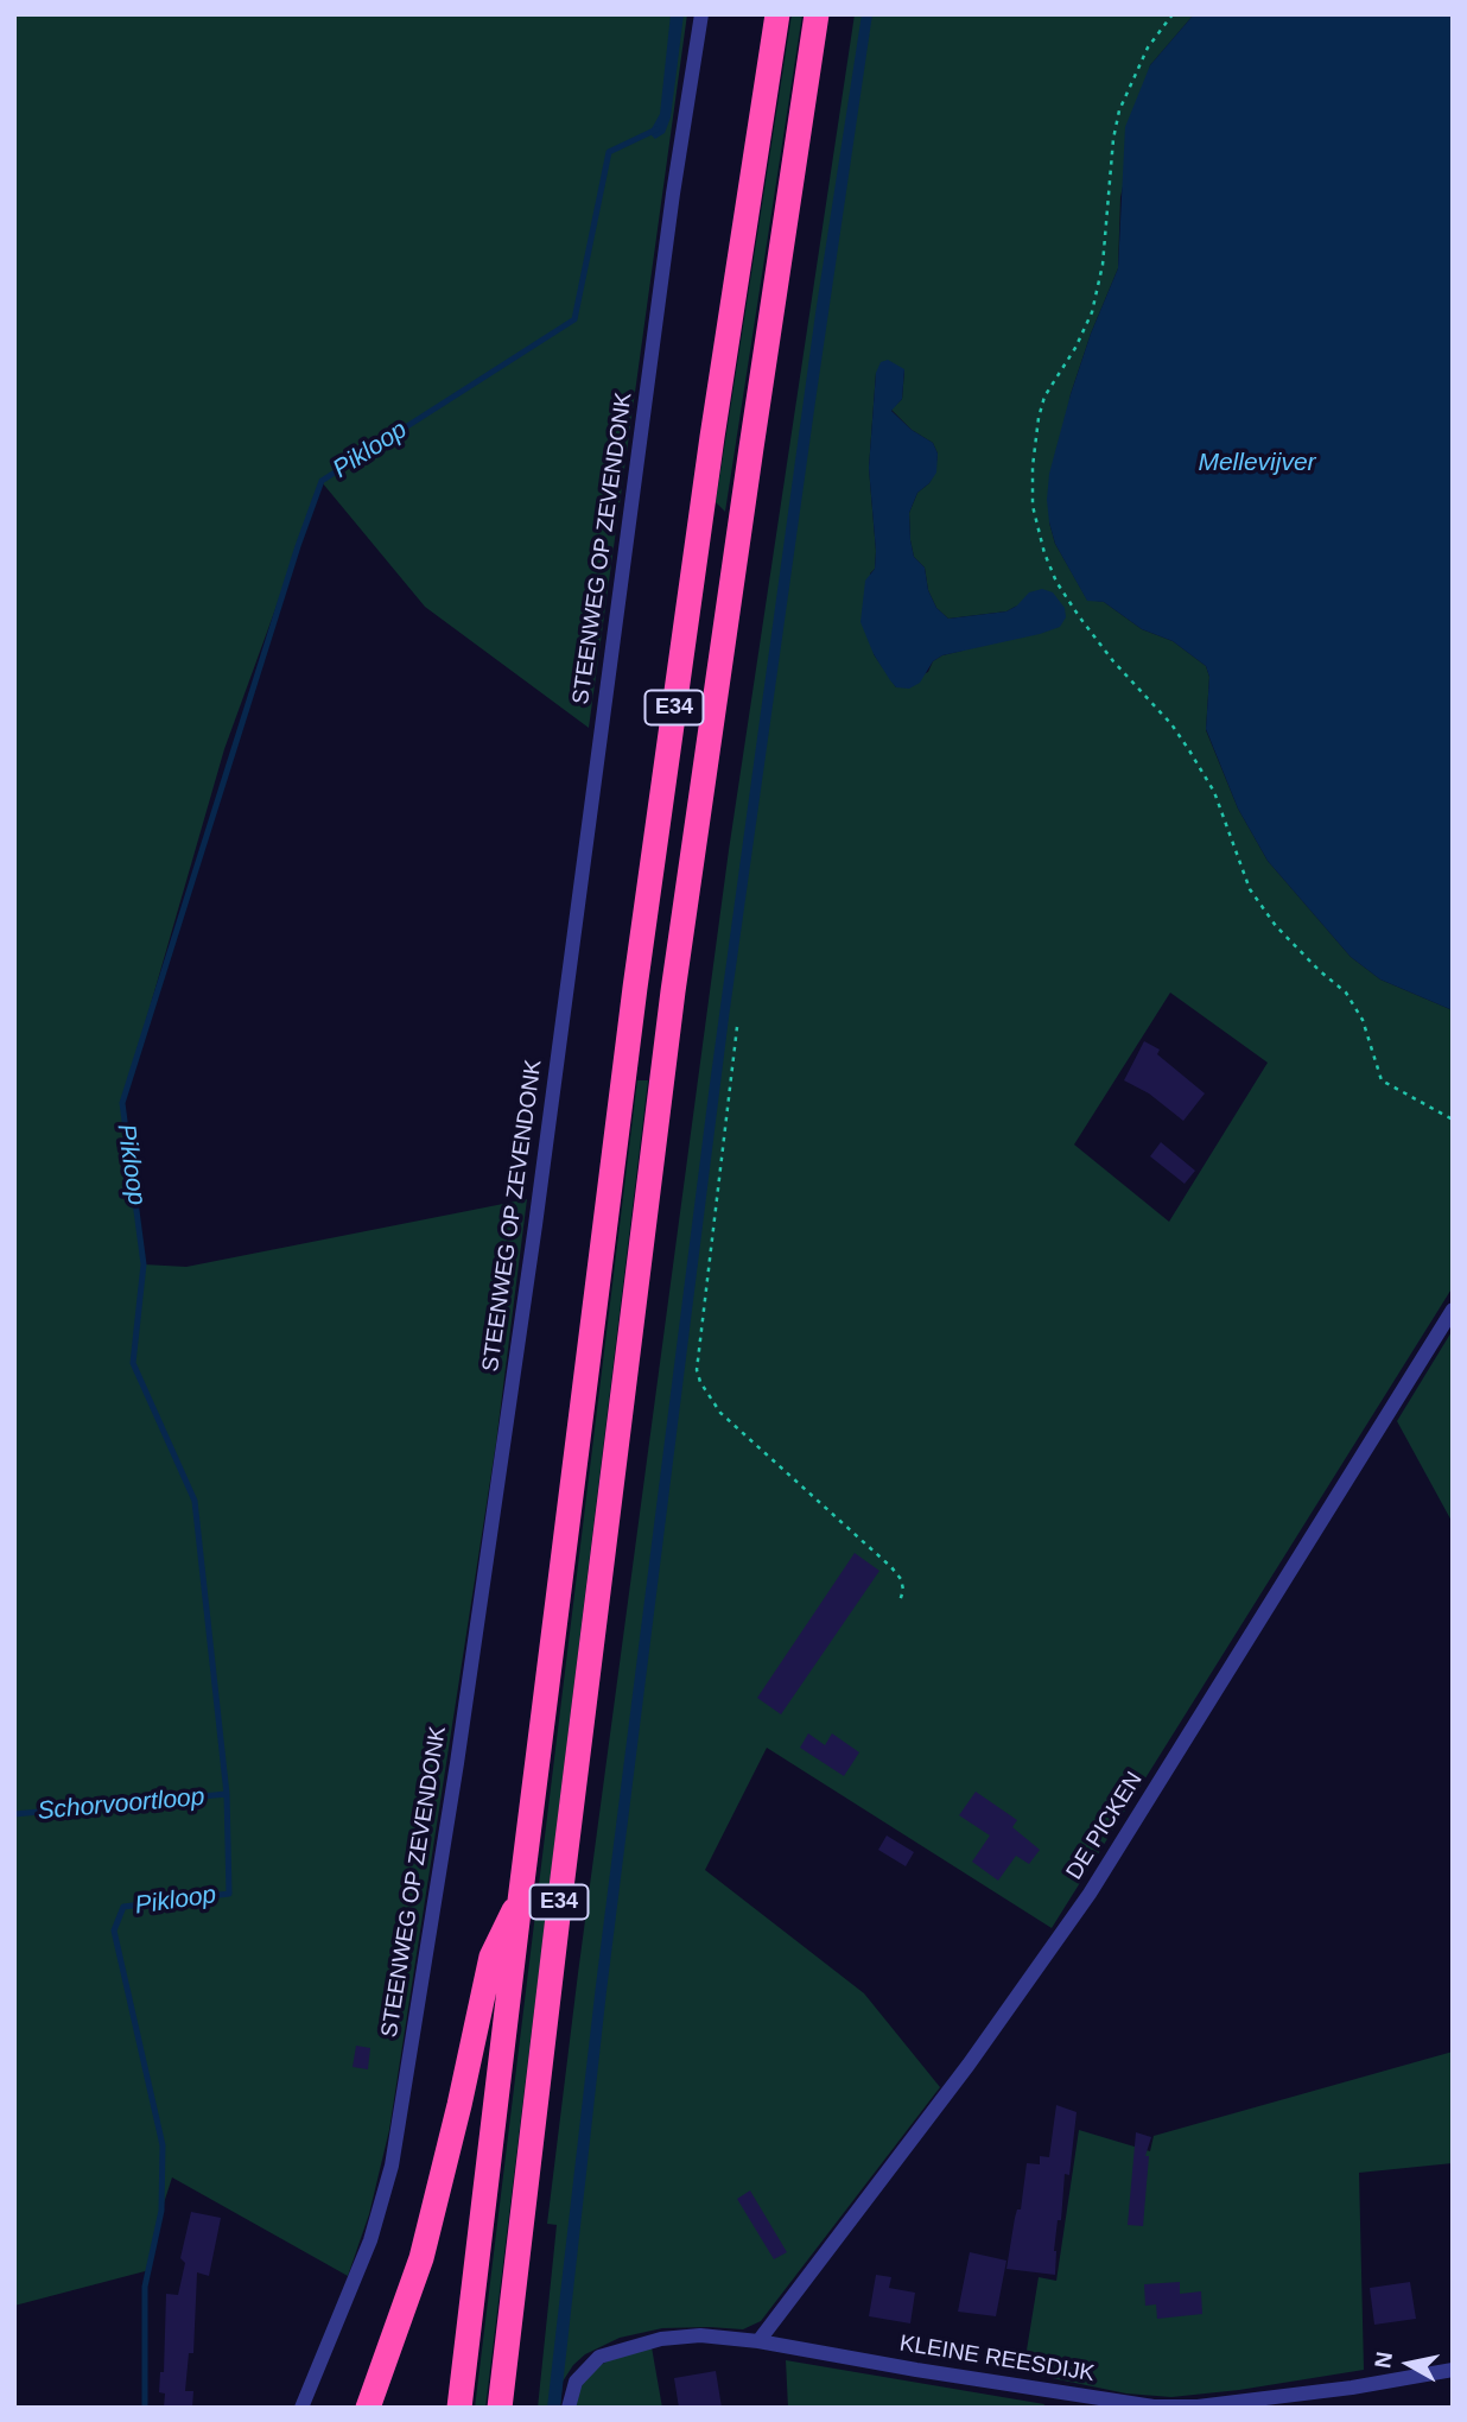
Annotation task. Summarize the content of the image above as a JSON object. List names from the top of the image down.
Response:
{
  "streets": {
    "highway": ["E34"],
    "street": ["STEENWEG OP ZEVENDONK", "DE PICKEN", "KLEINE REESDIJK"]
  },
  "crossings": [
    ["DE PICKEN", "KLEINE REESDIJK"]
  ],
  "water": ["Pikloop", "Mellevijver", "Schorvoortloop"],
  "north": "left"
}
